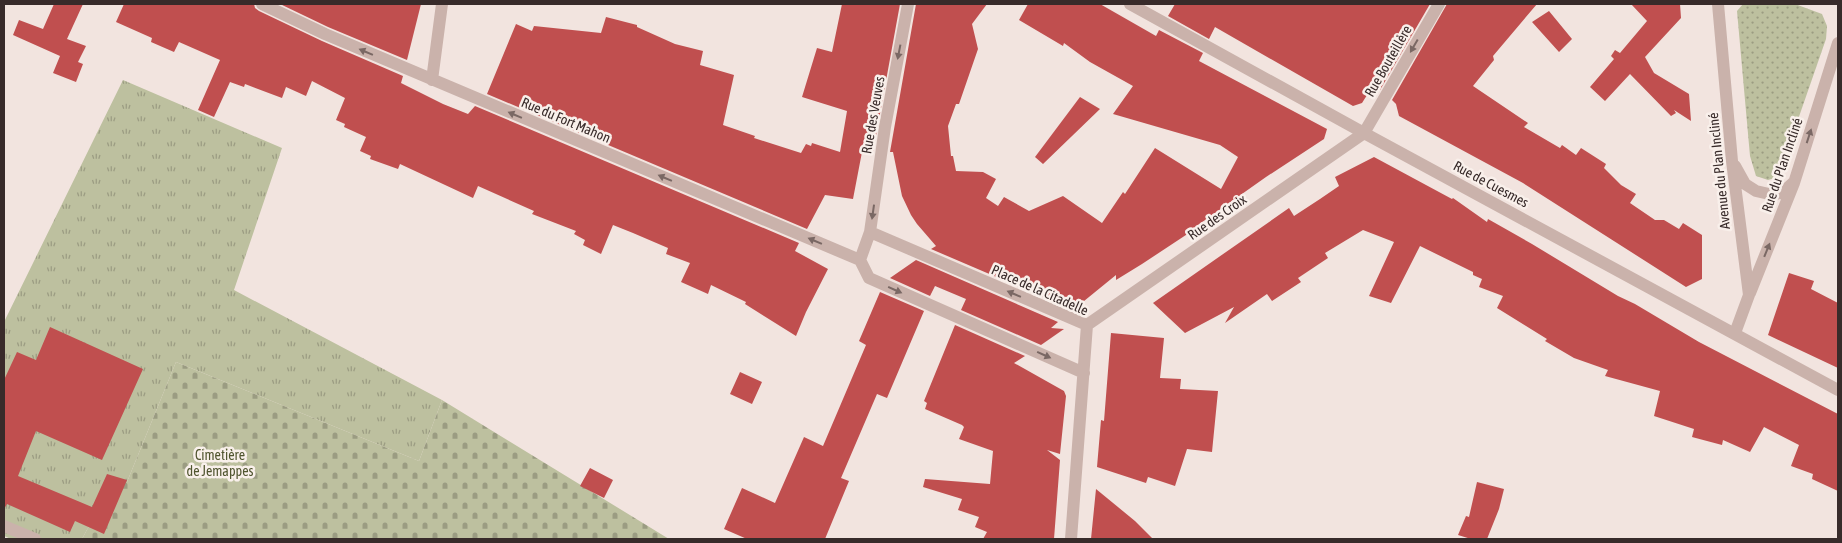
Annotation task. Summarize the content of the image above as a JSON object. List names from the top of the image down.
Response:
{
  "streets": {
    "street": [
      "Rue Bouteillère",
      "Rue des Veuves",
      "Rue du Fort Mahon",
      "Rue du Plan Incliné",
      "Avenue du Plan Incliné",
      "Rue de Cuesmes",
      "Rue des Croix",
      "Place de la Citadelle"
    ]
  },
  "crossings": [
    ["Rue Bouteillère", "Rue de Cuesmes"],
    ["Rue Bouteillère", "Rue des Croix"],
    ["Rue des Veuves", "Place de la Citadelle"],
    ["Rue du Plan Incliné", "Avenue du Plan Incliné"],
    ["Avenue du Plan Incliné", "Rue de Cuesmes"],
    ["Rue de Cuesmes", "Rue des Croix"],
    ["Rue des Croix", "Place de la Citadelle"]
  ],
  "one_way": [
    "Rue Bouteillère",
    "Rue des Veuves",
    "Rue du Fort Mahon",
    "Rue du Plan Incliné"
  ],
  "parks": ["Cimetière de Jemappes"]
}
